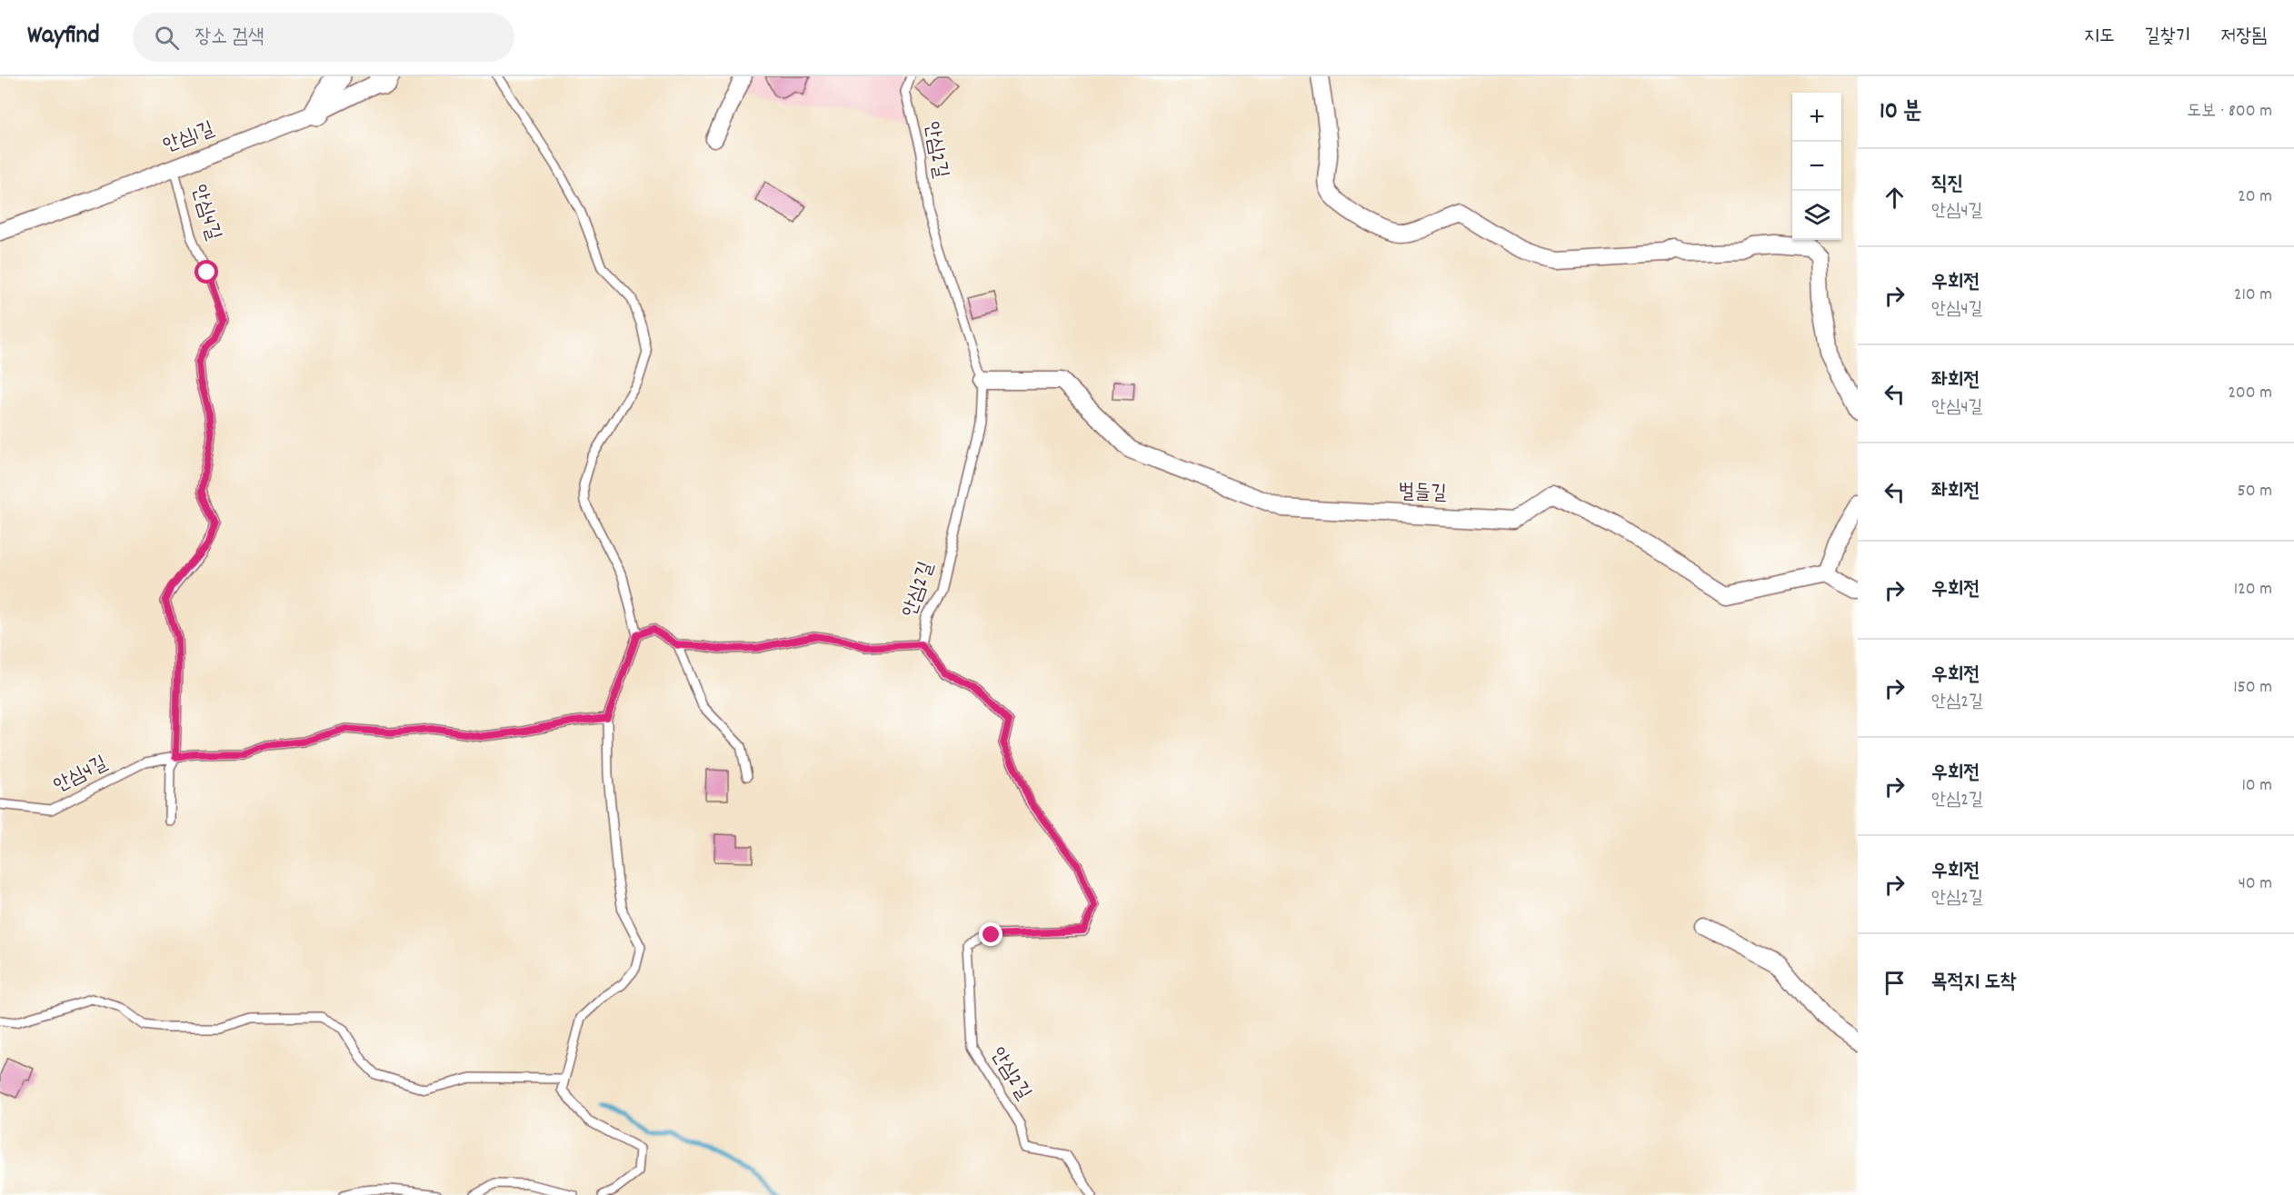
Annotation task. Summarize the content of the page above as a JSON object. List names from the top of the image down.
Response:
{
  "streets": {
    "street": ["안심1길", "벌들길"],
    "lane": ["안심2길", "안심4길"]
  },
  "crossings": [
    ["안심1길", "안심4길"],
    ["안심2길", "벌들길"]
  ],
  "page": {
    "header": "Wayfind",
    "search": "장소 검색",
    "nav": ["지도", "길찾기", "저장됨"],
    "heading": ["10 분", "도보 · 800 m"],
    "map_buttons": ["+", "−"],
    "list": [
      ["직진", "안심4길", "20 m"],
      ["우회전", "안심4길", "210 m"],
      ["좌회전", "안심4길", "200 m"],
      ["좌회전", "50 m"],
      ["우회전", "120 m"],
      ["우회전", "안심2길", "150 m"],
      ["우회전", "안심2길", "10 m"],
      ["우회전", "안심2길", "40 m"],
      "목적지 도착"
    ]
  }
}
